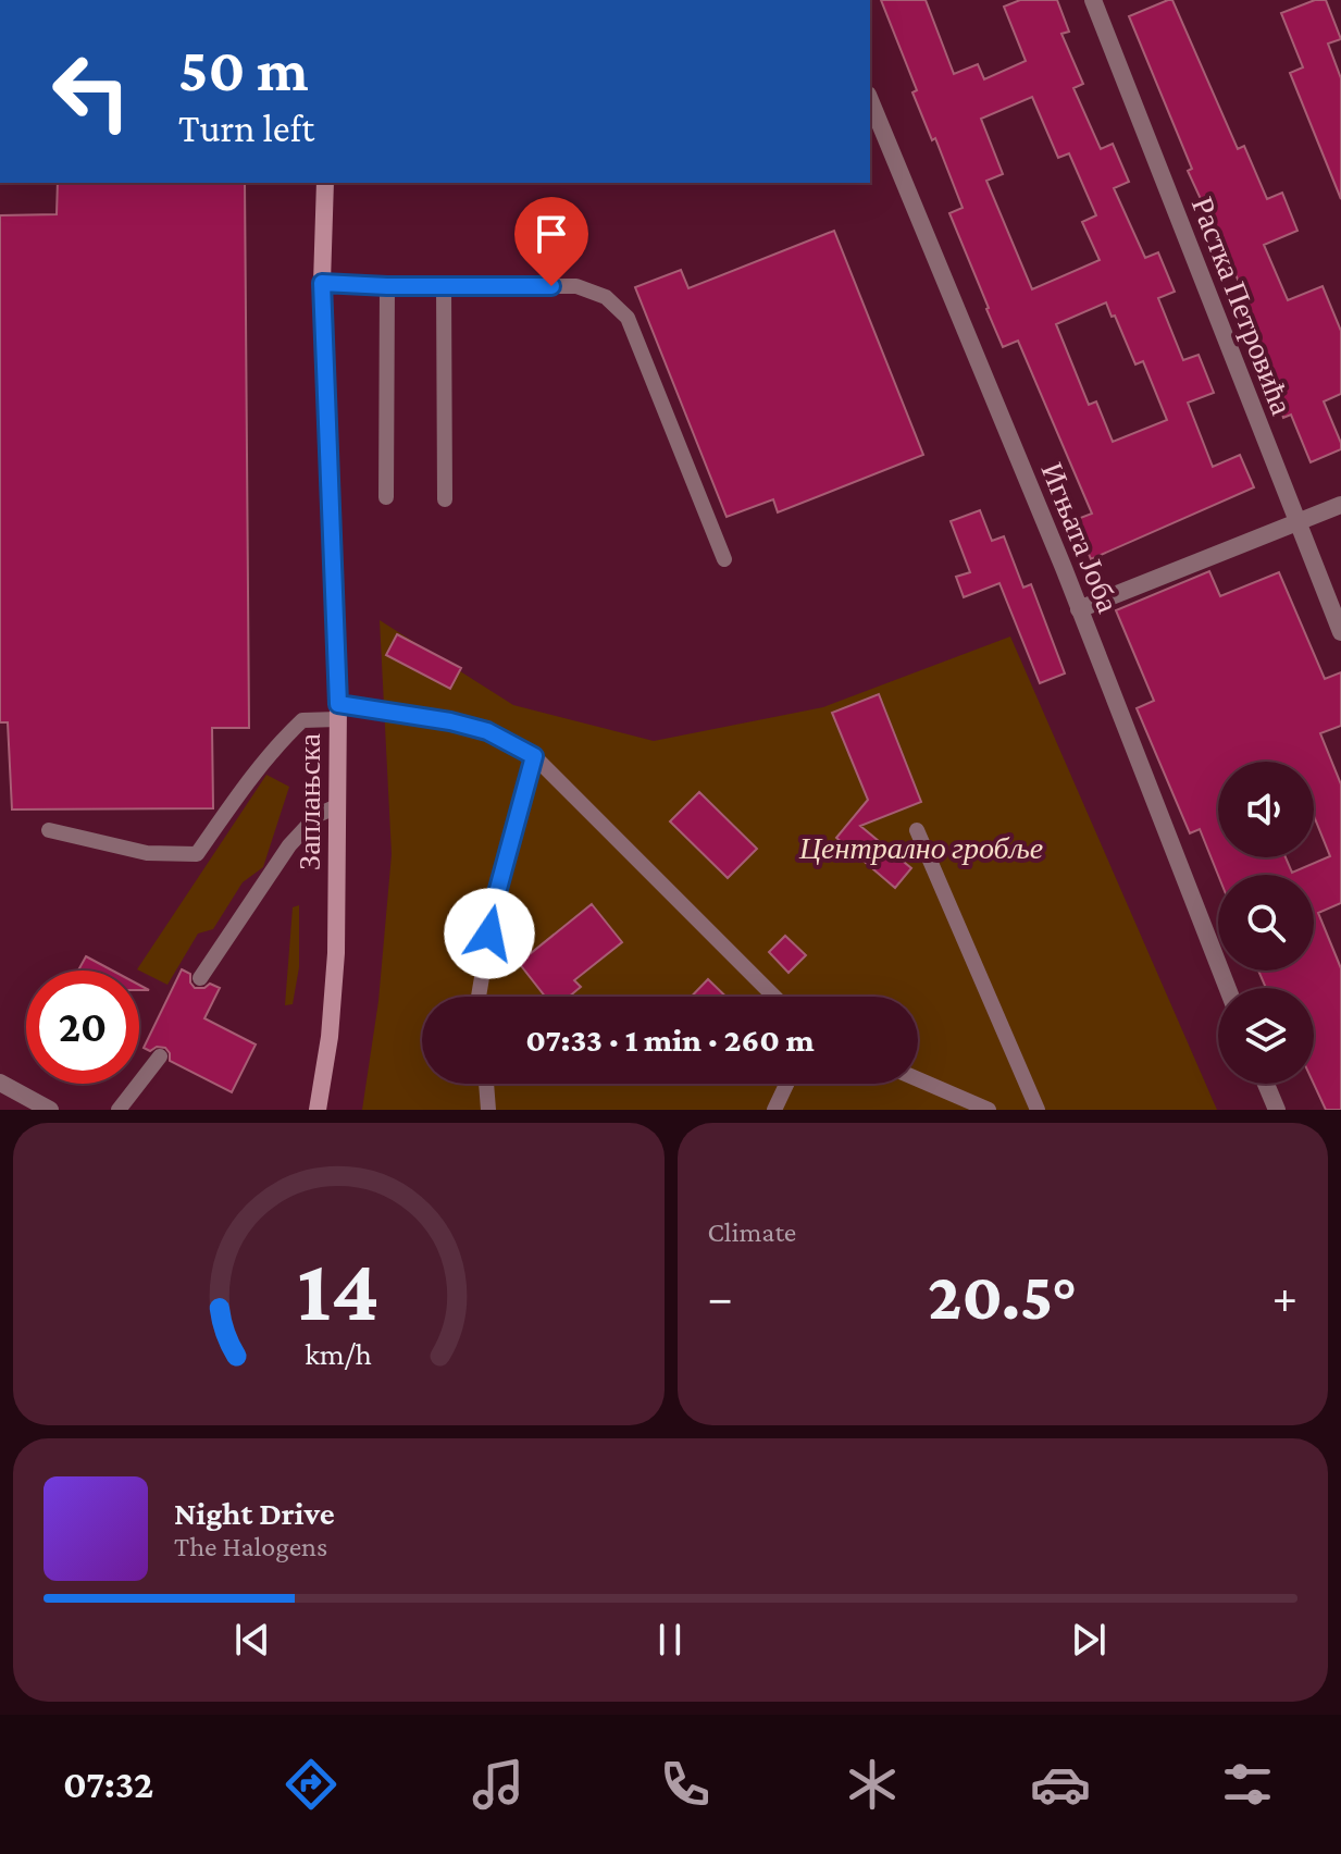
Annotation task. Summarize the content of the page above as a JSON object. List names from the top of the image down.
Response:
{
  "streets": {
    "main road": ["Заплањска"],
    "street": ["Растка Петровића", "Игњата Јоба"]
  },
  "parks": ["Централно гробље"],
  "page": {
    "turn": ["50 m", "Turn left"],
    "limit": "20",
    "trip": "07:33 · 1 min · 260 m",
    "tile": "Climate",
    "heat": ["−", "20.5°", "+"],
    "song": ["Night Drive", "The Halogens"],
    "tabs": "07:32",
    "gauge": ["14", "km/h"]
  }
}
